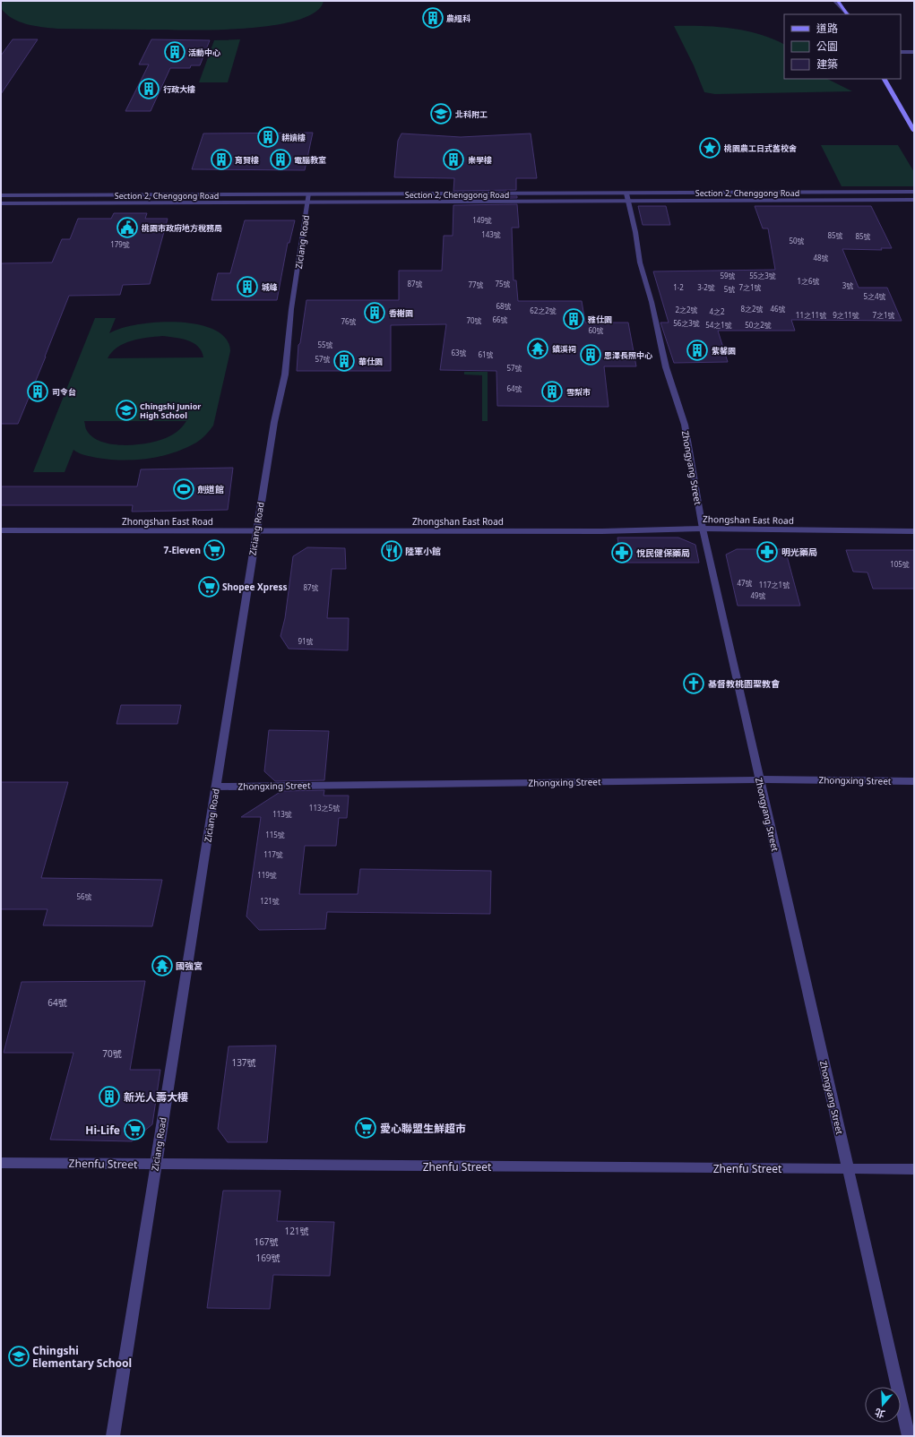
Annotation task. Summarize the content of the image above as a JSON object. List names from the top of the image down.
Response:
{
  "streets": {
    "street": [
      "Section 2, Chenggong Road",
      "Ziciang Road",
      "Zhongyang Street",
      "Zhongshan East Road",
      "Zhongxing Street",
      "Zhenfu Street"
    ]
  },
  "crossings": [
    ["Section 2, Chenggong Road", "Ziciang Road"],
    ["Section 2, Chenggong Road", "Zhongyang Street"],
    ["Ziciang Road", "Zhongshan East Road"],
    ["Ziciang Road", "Zhongxing Street"],
    ["Ziciang Road", "Zhenfu Street"],
    ["Zhongyang Street", "Zhongshan East Road"],
    ["Zhongyang Street", "Zhongxing Street"],
    ["Zhongyang Street", "Zhenfu Street"]
  ],
  "places": {
    "building": [
      "農經科",
      "活動中心",
      "行政大樓",
      "耕讀樓",
      "育賢樓",
      "電腦教室",
      "崇學樓",
      "城峰",
      "香榭園",
      "雅仕園",
      "紫馨園",
      "恩澤長照中心",
      "華仕園",
      "司令台",
      "雪梨市",
      "新光人壽大樓"
    ],
    "school or university": ["北科附工", "Chingshi Junior High School", "Chingshi Elementary School"],
    "place": ["桃園農工日式舊校舍"],
    "public building": ["桃園市政府地方稅務局"],
    "temple": ["鎮溪祠", "國強宮"],
    "sports": ["劍道館"],
    "supermarket": [
      "7-Eleven",
      "Shopee Xpress",
      "愛心聯盟生鮮超市",
      "Hi-Life"
    ],
    "restaurant": ["陸軍小館"],
    "pharmacy": ["明光藥局", "悅民健保藥局"],
    "church": ["基督教桃園聖教會"]
  },
  "house_numbers": [
    "149號",
    "143號",
    "85號",
    "85號",
    "50號",
    "179號",
    "48號",
    "59號",
    "55之3號",
    "1之6號",
    "87號",
    "75號",
    "77號",
    "3號",
    "1-2",
    "3-2號",
    "7之1號",
    "5號",
    "5之4號",
    "68號",
    "8之2號",
    "46號",
    "2之2號",
    "62之2號",
    "4之2",
    "11之11號",
    "9之11號",
    "7之1號",
    "66號",
    "70號",
    "76號",
    "56之3號",
    "54之1號",
    "50之2號",
    "60號",
    "55號",
    "63號",
    "61號",
    "57號",
    "57號",
    "64號",
    "105號",
    "47號",
    "117之1號",
    "87號",
    "49號",
    "91號",
    "113之5號",
    "113號",
    "115號",
    "117號",
    "119號",
    "56號",
    "121號",
    "64號",
    "70號",
    "137號",
    "121號",
    "167號",
    "169號"
  ],
  "legend": ["道路", "公園", "建築"],
  "north": "bottom"
}
